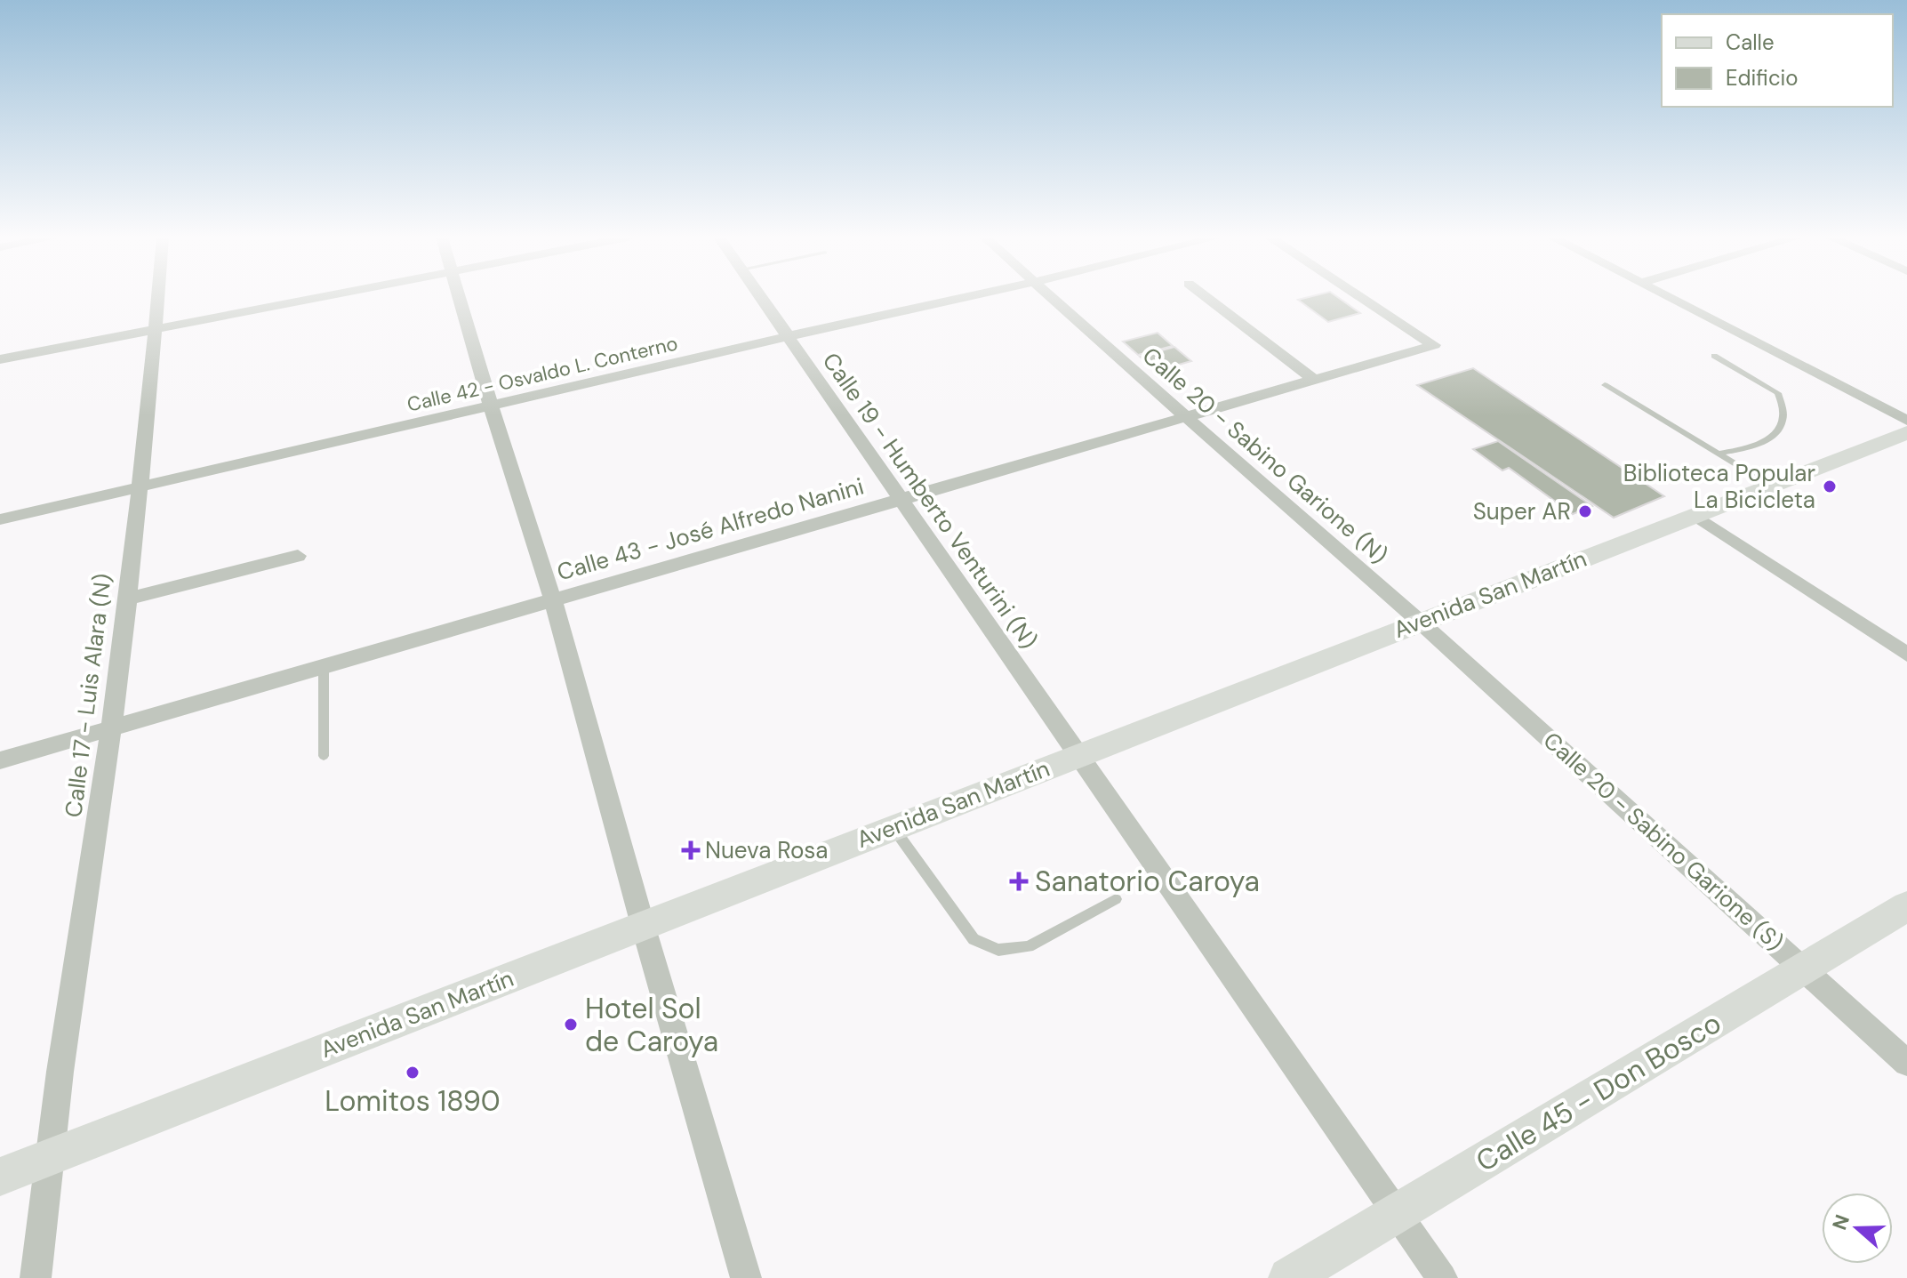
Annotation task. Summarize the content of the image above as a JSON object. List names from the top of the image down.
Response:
{
  "streets": {
    "main road": ["Avenida San Martín", "Calle 45 - Don Bosco"],
    "street": [
      "Calle 42 - Osvaldo L. Conterno",
      "Calle 20 - Sabino Garione (N)",
      "Calle 19 - Humberto Venturini (N)",
      "Calle 43 - José Alfredo Nanini",
      "Calle 17 - Luis Alara (N)",
      "Calle 20 - Sabino Garione (S)"
    ]
  },
  "crossings": [
    ["Calle 42 - Osvaldo L. Conterno", "Calle 19 - Humberto Venturini (N)"],
    ["Calle 42 - Osvaldo L. Conterno", "Calle 17 - Luis Alara (N)"],
    ["Calle 20 - Sabino Garione (N)", "Calle 43 - José Alfredo Nanini"],
    ["Calle 20 - Sabino Garione (N)", "Avenida San Martín"],
    ["Calle 20 - Sabino Garione (N)", "Calle 20 - Sabino Garione (S)"],
    ["Calle 19 - Humberto Venturini (N)", "Calle 43 - José Alfredo Nanini"],
    ["Calle 19 - Humberto Venturini (N)", "Avenida San Martín"],
    ["Calle 19 - Humberto Venturini (N)", "Calle 45 - Don Bosco"],
    ["Calle 43 - José Alfredo Nanini", "Calle 17 - Luis Alara (N)"],
    ["Avenida San Martín", "Calle 17 - Luis Alara (N)"],
    ["Avenida San Martín", "Calle 20 - Sabino Garione (S)"],
    ["Calle 20 - Sabino Garione (S)", "Calle 45 - Don Bosco"]
  ],
  "places": {
    "other": [
      "Biblioteca Popular La Bicicleta",
      "Super AR",
      "Hotel Sol de Caroya",
      "Lomitos 1890"
    ],
    "health": ["Nueva Rosa", "Sanatorio Caroya"]
  },
  "legend": ["Calle", "Edificio"],
  "north": "left"
}
